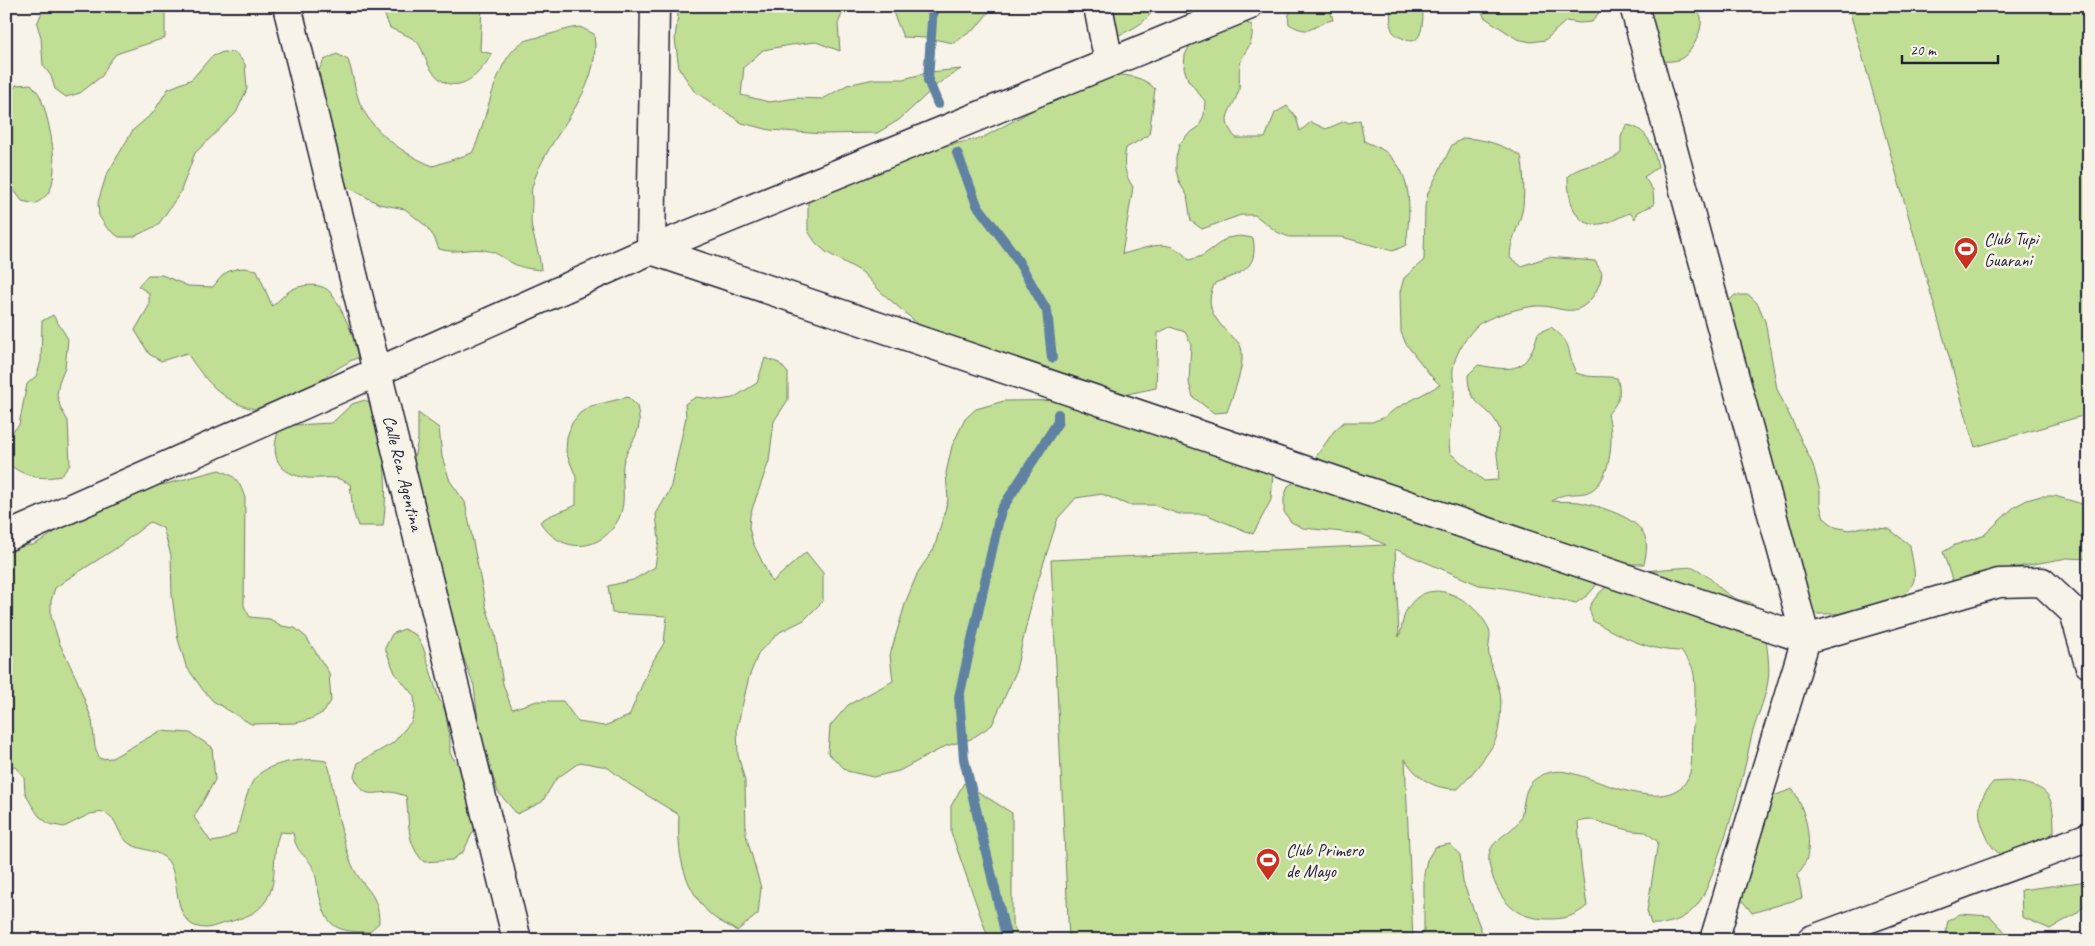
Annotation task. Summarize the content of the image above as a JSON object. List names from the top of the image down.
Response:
{
  "streets": {
    "street": ["Calle Rca. Agentina"]
  },
  "places": {
    "sports": ["Club Tupi Guarani", "Club Primero de Mayo"]
  },
  "scale_bar": "20 m"
}
